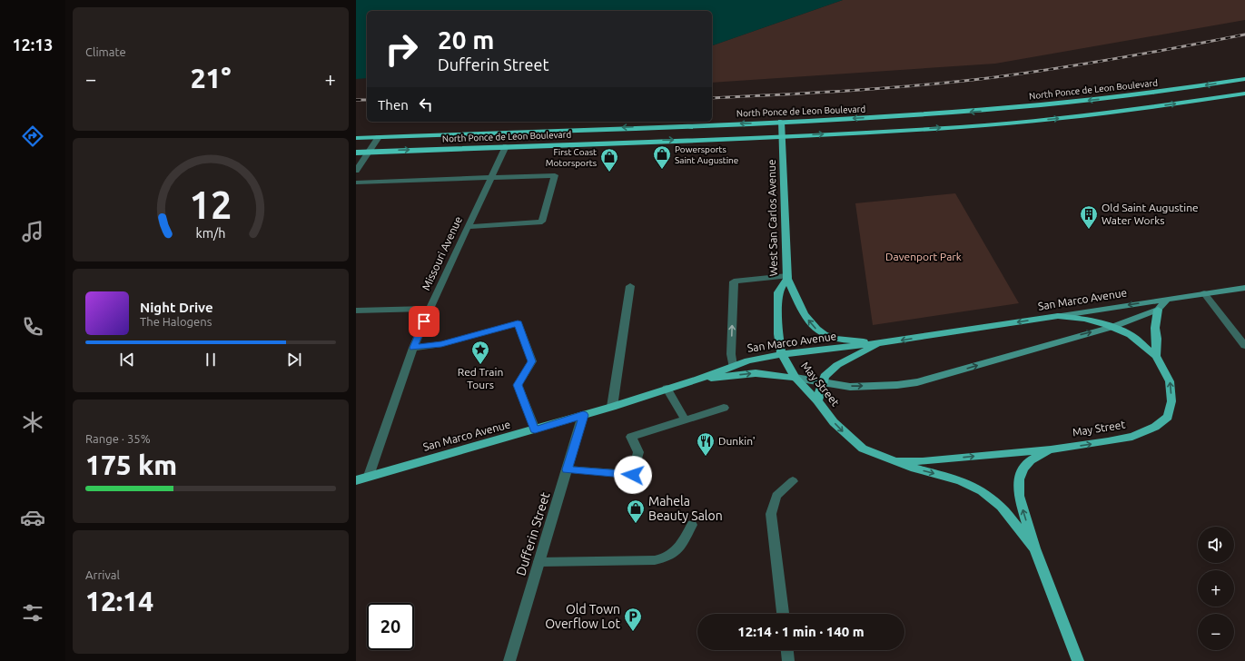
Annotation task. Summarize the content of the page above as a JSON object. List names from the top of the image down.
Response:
{
  "streets": {
    "highway": ["North Ponce de Leon Boulevard"],
    "main road": ["West San Carlos Avenue", "San Marco Avenue", "May Street"],
    "street": ["Missouri Avenue", "Dufferin Street"]
  },
  "crossings": [
    ["North Ponce de Leon Boulevard", "West San Carlos Avenue"],
    ["North Ponce de Leon Boulevard", "Missouri Avenue"],
    ["West San Carlos Avenue", "San Marco Avenue"],
    ["West San Carlos Avenue", "May Street"],
    ["Missouri Avenue", "San Marco Avenue"],
    ["San Marco Avenue", "May Street"],
    ["San Marco Avenue", "Dufferin Street"]
  ],
  "parks": ["Davenport Park"],
  "places": {
    "shop": ["Powersports Saint Augustine", "First Coast Motorsports", "Mahela Beauty Salon"],
    "building": ["Old Saint Augustine Water Works"],
    "place": ["Red Train Tours"],
    "restaurant": ["Dunkin'"],
    "parking": ["Old Town Overflow Lot"]
  },
  "page": {
    "tabs": "12:13",
    "tile": [
      "Climate",
      ["Range · 35%", "175 km"],
      ["Arrival", "12:14"]
    ],
    "turn": ["20 m", "Dufferin Street"],
    "heat": ["−", "21°", "+"],
    "then": "Then",
    "song": ["Night Drive", "The Halogens"],
    "map_buttons": ["+", "−"],
    "limit": "20",
    "trip": "12:14 · 1 min · 140 m",
    "gauge": ["12", "km/h"]
  }
}
